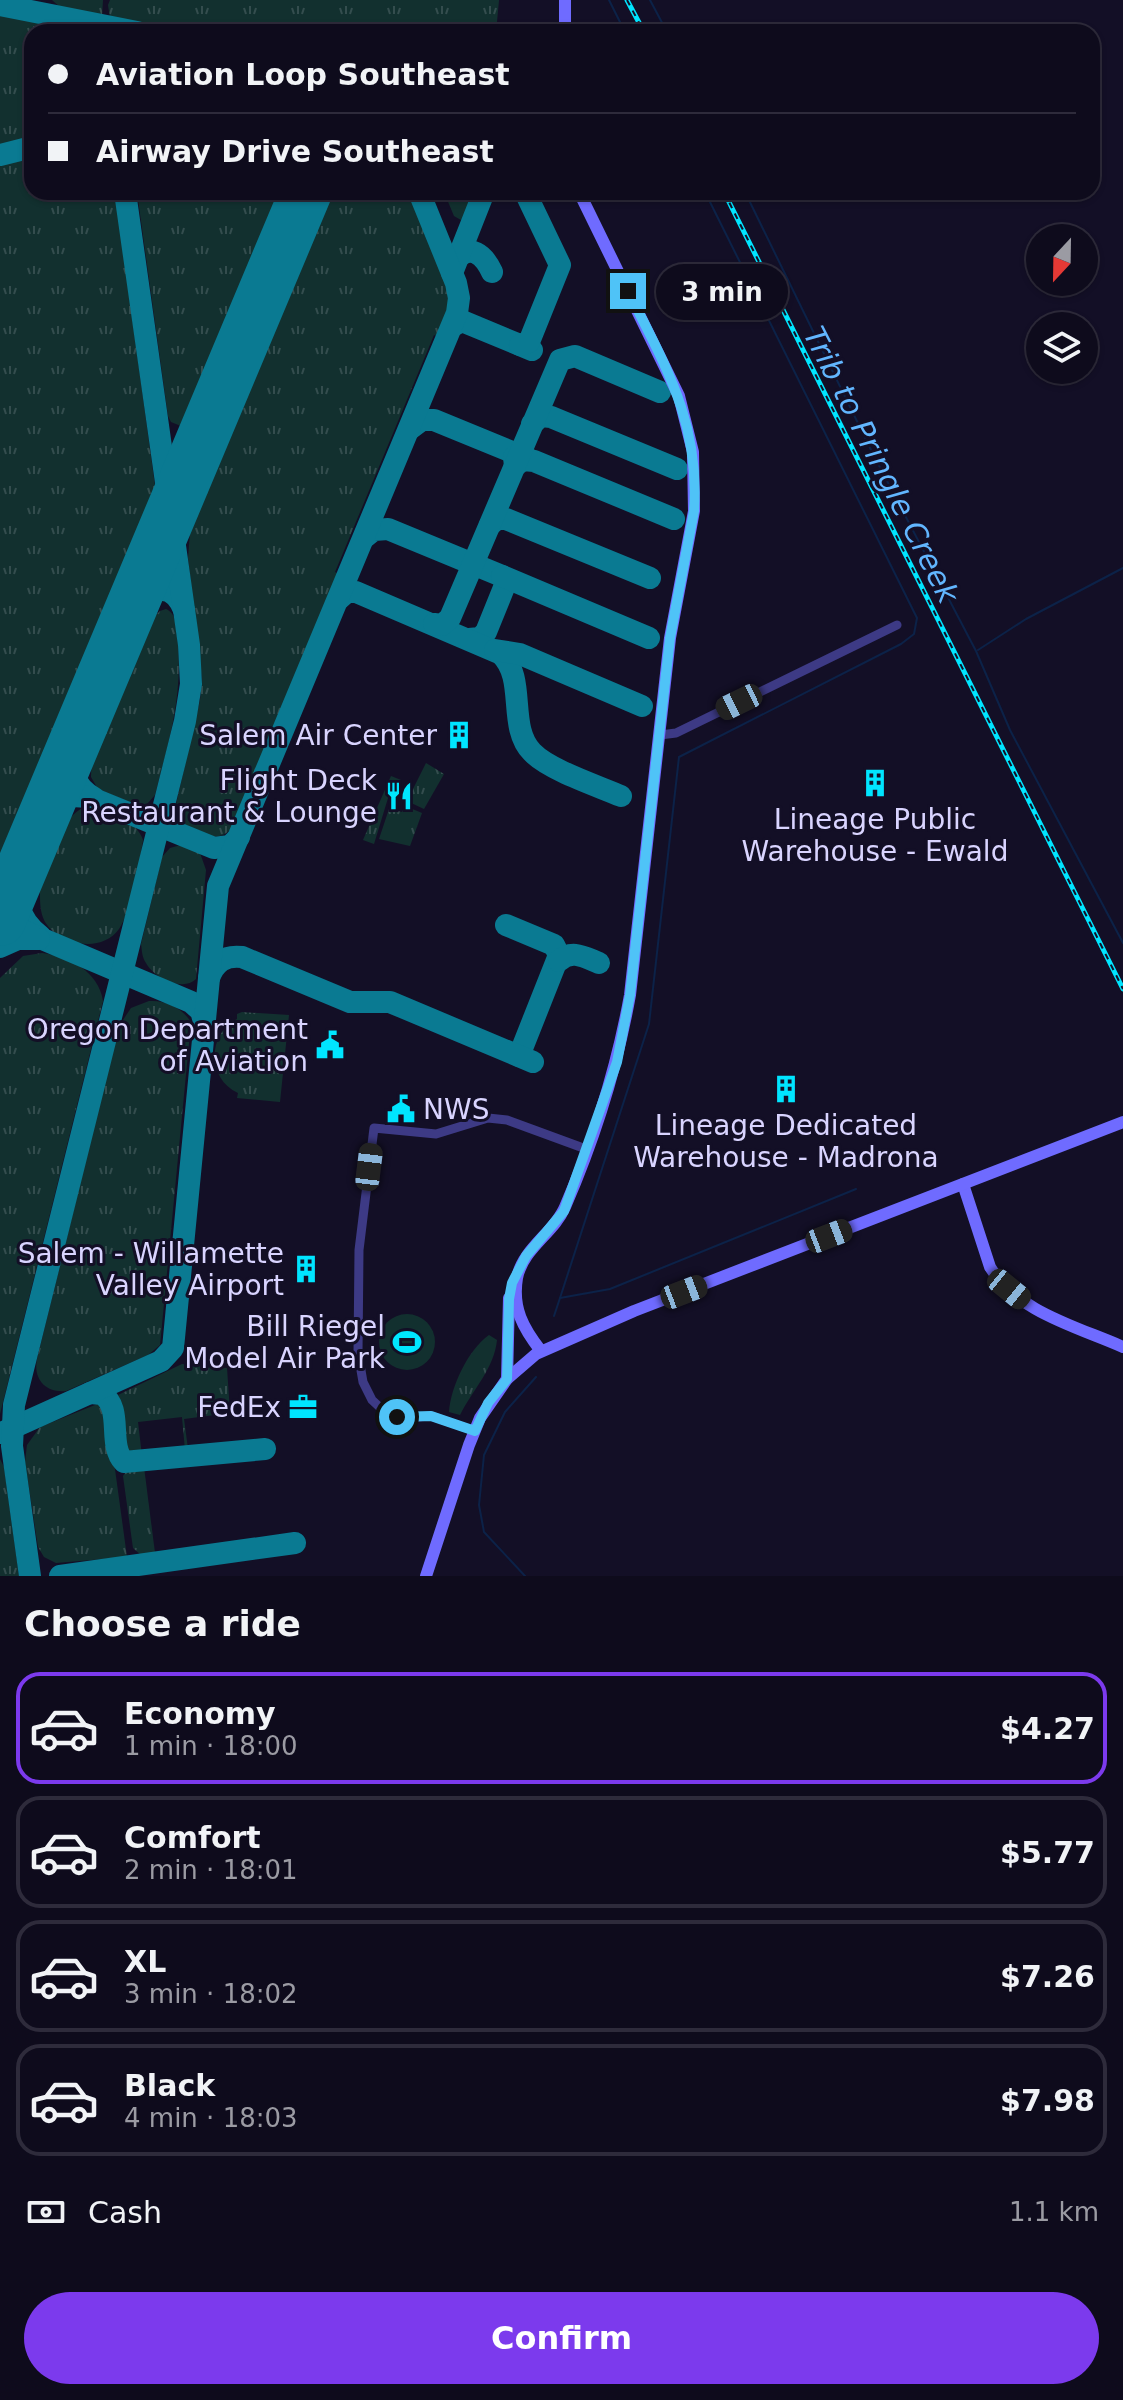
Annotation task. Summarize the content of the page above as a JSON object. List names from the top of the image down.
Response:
{
  "water": ["Trib to Pringle Creek"],
  "places": {
    "building": [
      "Salem Air Center",
      "Lineage Public Warehouse - Ewald",
      "Lineage Dedicated Warehouse - Madrona",
      "Salem - Willamette Valley Airport"
    ],
    "restaurant": ["Flight Deck Restaurant & Lounge"],
    "public building": ["Oregon Department of Aviation", "NWS"],
    "sports": ["Bill Riegel Model Air Park"],
    "office": ["FedEx"]
  },
  "north": "bottom",
  "page": {
    "banner": ["Aviation Loop Southeast", "Airway Drive Southeast"],
    "bubble": "3 min",
    "heading": "Choose a ride",
    "list": [
      {
        "name": "Economy",
        "note": "1 min · 18:00",
        "value": "$4.27"
      },
      {
        "name": "Comfort",
        "note": "2 min · 18:01",
        "value": "$5.77"
      },
      {
        "name": "XL",
        "note": "3 min · 18:02",
        "value": "$7.26"
      },
      {
        "name": "Black",
        "note": "4 min · 18:03",
        "value": "$7.98"
      }
    ],
    "pay": ["Cash", "1.1 km"],
    "buttons": "Confirm"
  }
}
